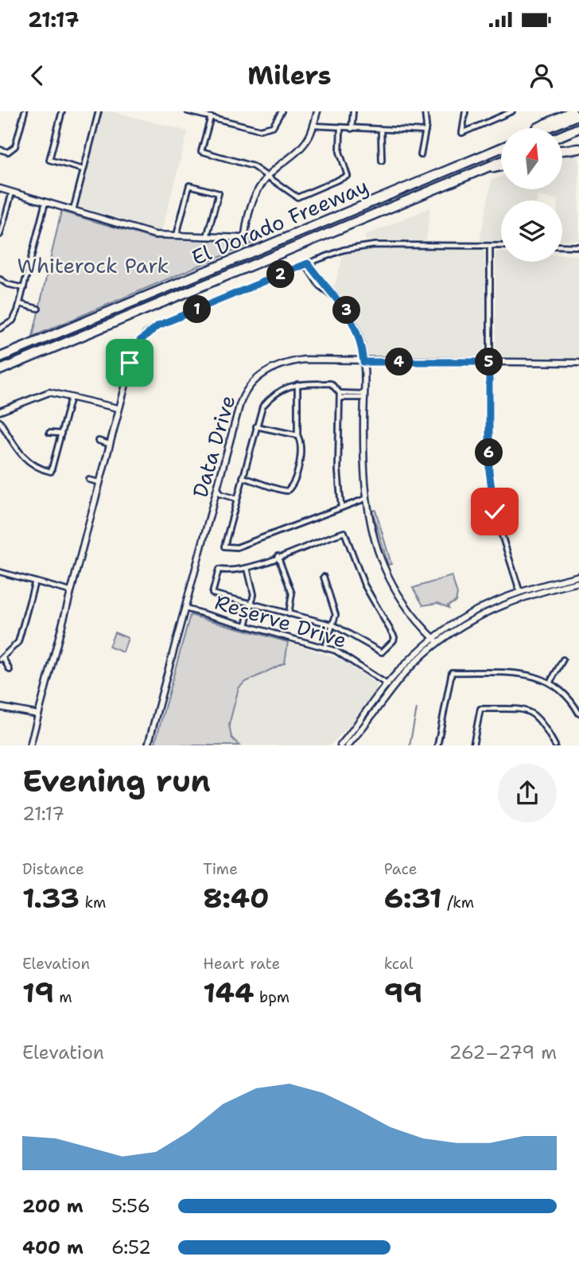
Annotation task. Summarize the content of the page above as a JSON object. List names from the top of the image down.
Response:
{
  "streets": {
    "highway": ["El Dorado Freeway"],
    "street": ["Data Drive", "Reserve Drive"]
  },
  "crossings": [
    ["Data Drive", "Reserve Drive"]
  ],
  "parks": ["Whiterock Park"],
  "north": "top",
  "page": {
    "status": "21:17",
    "header": "Milers",
    "pins": [
      "2",
      "1",
      "3",
      "4",
      "5",
      "6"
    ],
    "heading": ["Evening run", "21:17"],
    "stats": [
      ["Distance", "1.33 km"],
      ["Time", "8:40"],
      ["Pace", "6:31 /km"],
      ["Elevation", "19 m"],
      ["Heart rate", "144 bpm"],
      ["kcal", "99"]
    ],
    "chart": ["Elevation", "262–279 m"],
    "list": [
      {
        "name": "200 m",
        "note": "5:56"
      },
      {
        "name": "400 m",
        "note": "6:52"
      }
    ]
  }
}
